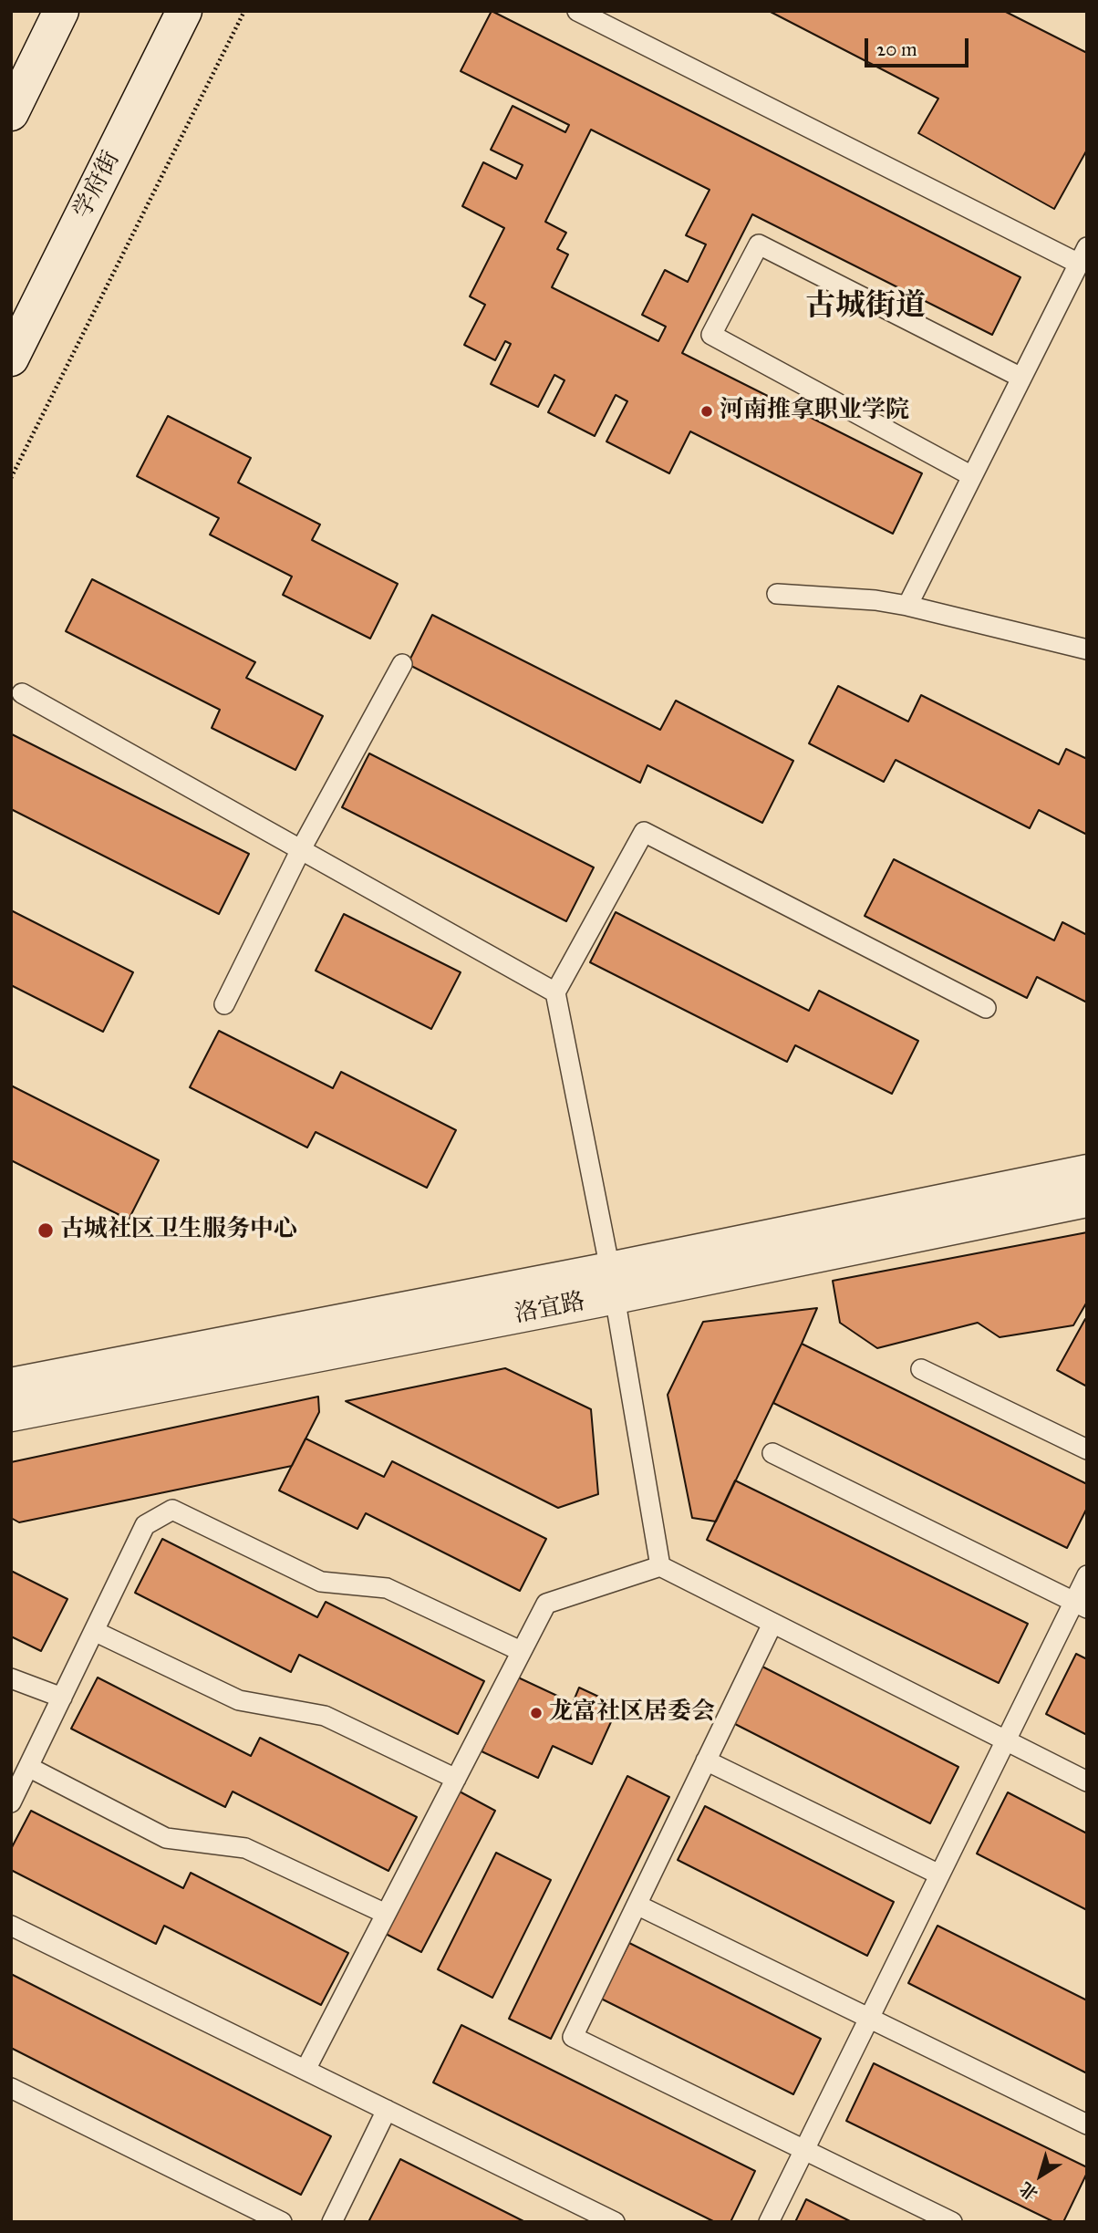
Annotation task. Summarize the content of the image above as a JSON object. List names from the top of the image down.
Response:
{
  "streets": {
    "street": ["学府街", "洛宜路"]
  },
  "districts": ["古城街道"],
  "places": ["河南推拿职业学院", "古城社区卫生服务中心", "龙富社区居委会"],
  "scale_bar": "20 m",
  "north": "bottom left"
}
